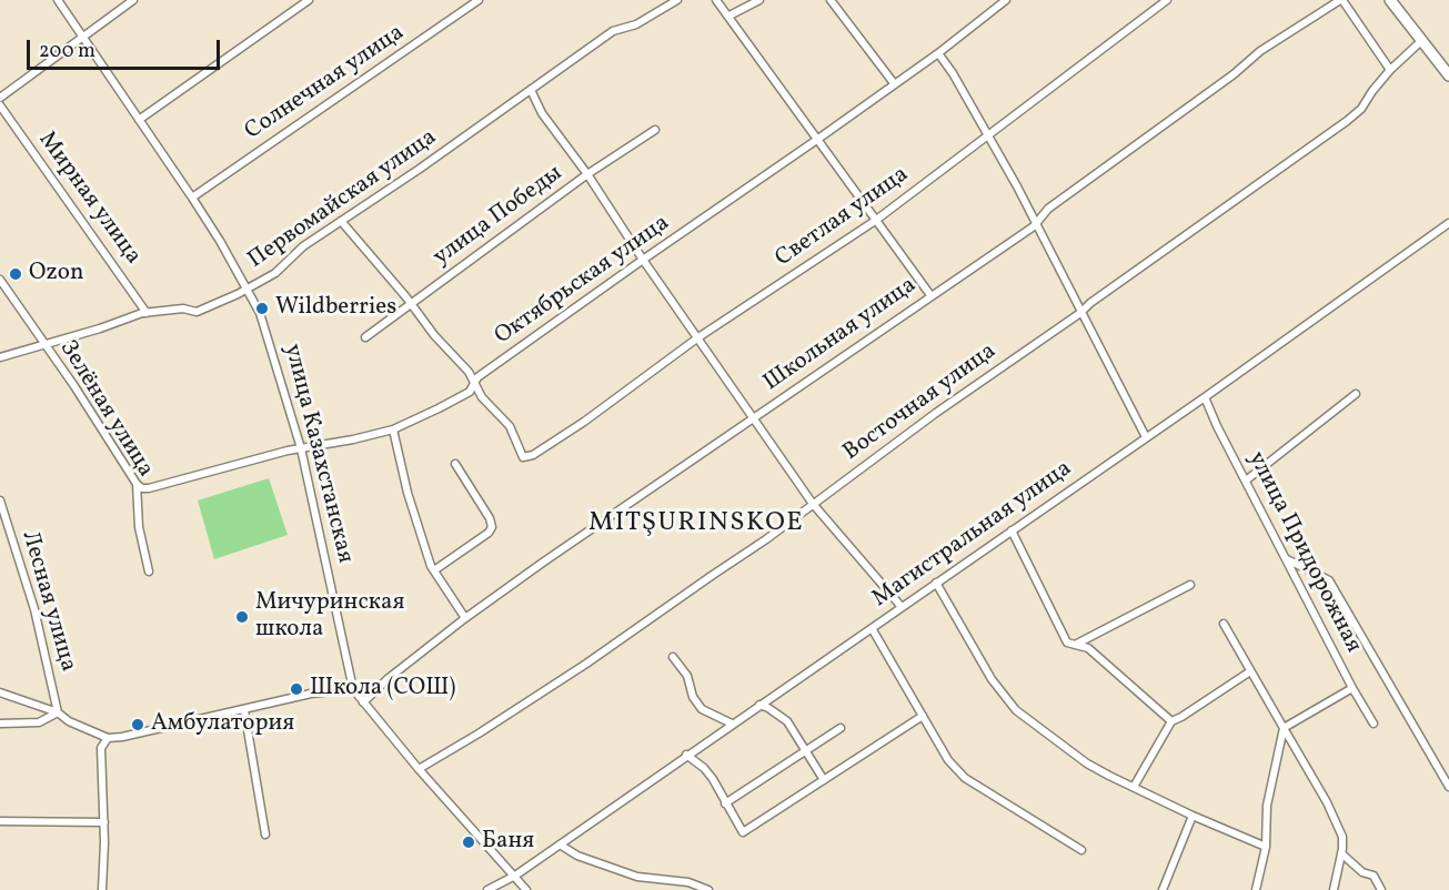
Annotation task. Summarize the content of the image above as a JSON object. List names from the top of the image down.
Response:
{
  "streets": {
    "street": [
      "Солнечная улица",
      "Мирная улица",
      "Первомайская улица",
      "улица Победы",
      "Светлая улица",
      "Октябрьская улица",
      "Школьная улица",
      "Восточная улица",
      "Зелёная улица",
      "улица Казахстанская",
      "Магистральная улица",
      "улица Придорожная",
      "Лесная улица"
    ]
  },
  "crossings": [
    ["Солнечная улица", "улица Казахстанская"],
    ["Мирная улица", "Первомайская улица"],
    ["Первомайская улица", "Зелёная улица"],
    ["Первомайская улица", "улица Казахстанская"],
    ["Светлая улица", "Октябрьская улица"],
    ["Октябрьская улица", "Зелёная улица"],
    ["Октябрьская улица", "улица Казахстанская"],
    ["Школьная улица", "улица Казахстанская"],
    ["Восточная улица", "улица Казахстанская"],
    ["улица Казахстанская", "Магистральная улица"],
    ["Магистральная улица", "улица Придорожная"]
  ],
  "districts": ["MITŞURINSKOE"],
  "places": [
    "Ozon",
    "Wildberries",
    "Мичуринская школа",
    "Школа (СОШ)",
    "Амбулатория",
    "Баня"
  ],
  "scale_bar": "200 m"
}
